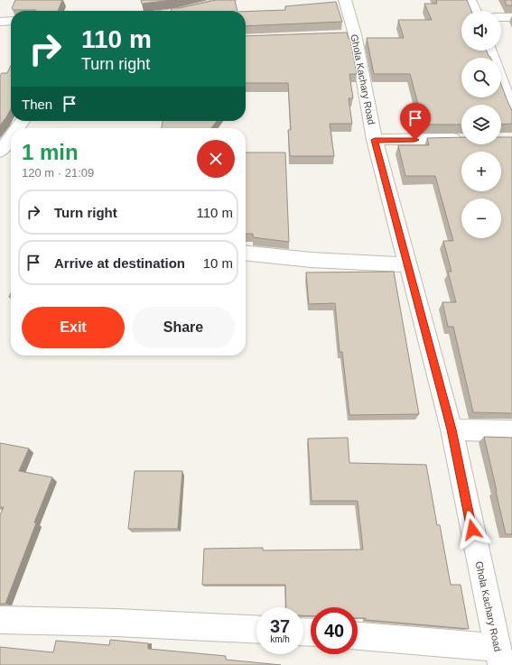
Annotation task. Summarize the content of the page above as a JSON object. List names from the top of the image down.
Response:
{
  "streets": {
    "street": ["Ghola Kachary Road"]
  },
  "page": {
    "map_buttons": ["+", "−"],
    "turn": ["110 m", "Turn right"],
    "then": "Then",
    "heading": ["1 min", "120 m · 21:09"],
    "list": [
      {
        "name": "Turn right",
        "value": "110 m"
      },
      {
        "name": "Arrive at destination",
        "value": "10 m"
      }
    ],
    "buttons": ["Exit", "Share"],
    "speed": "37 km/h",
    "limit": "40"
  }
}
